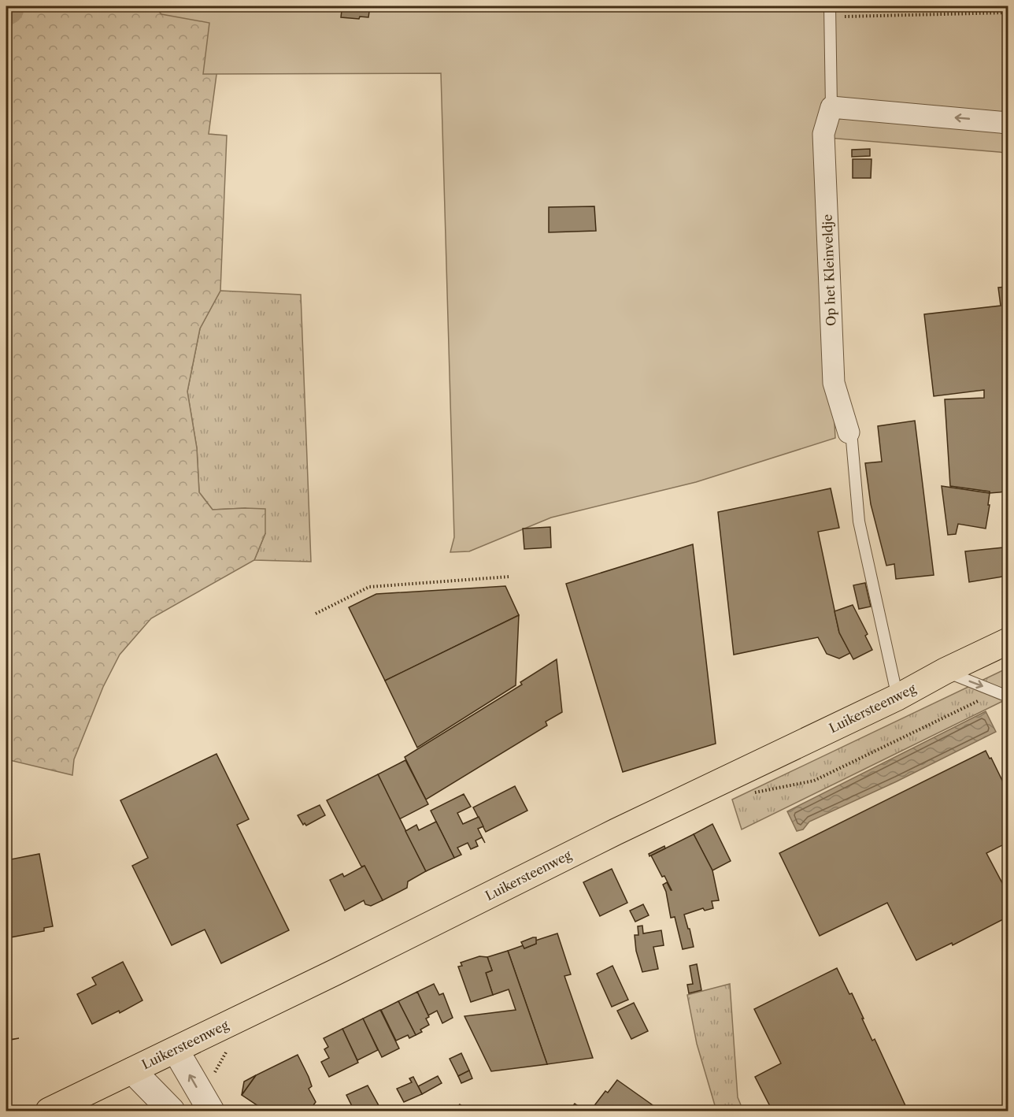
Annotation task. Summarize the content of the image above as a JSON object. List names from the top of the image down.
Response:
{
  "streets": {
    "main road": ["Luikersteenweg"],
    "street": ["Op het Kleinveldje"]
  },
  "crossings": [
    ["Op het Kleinveldje", "Luikersteenweg"]
  ]
}
